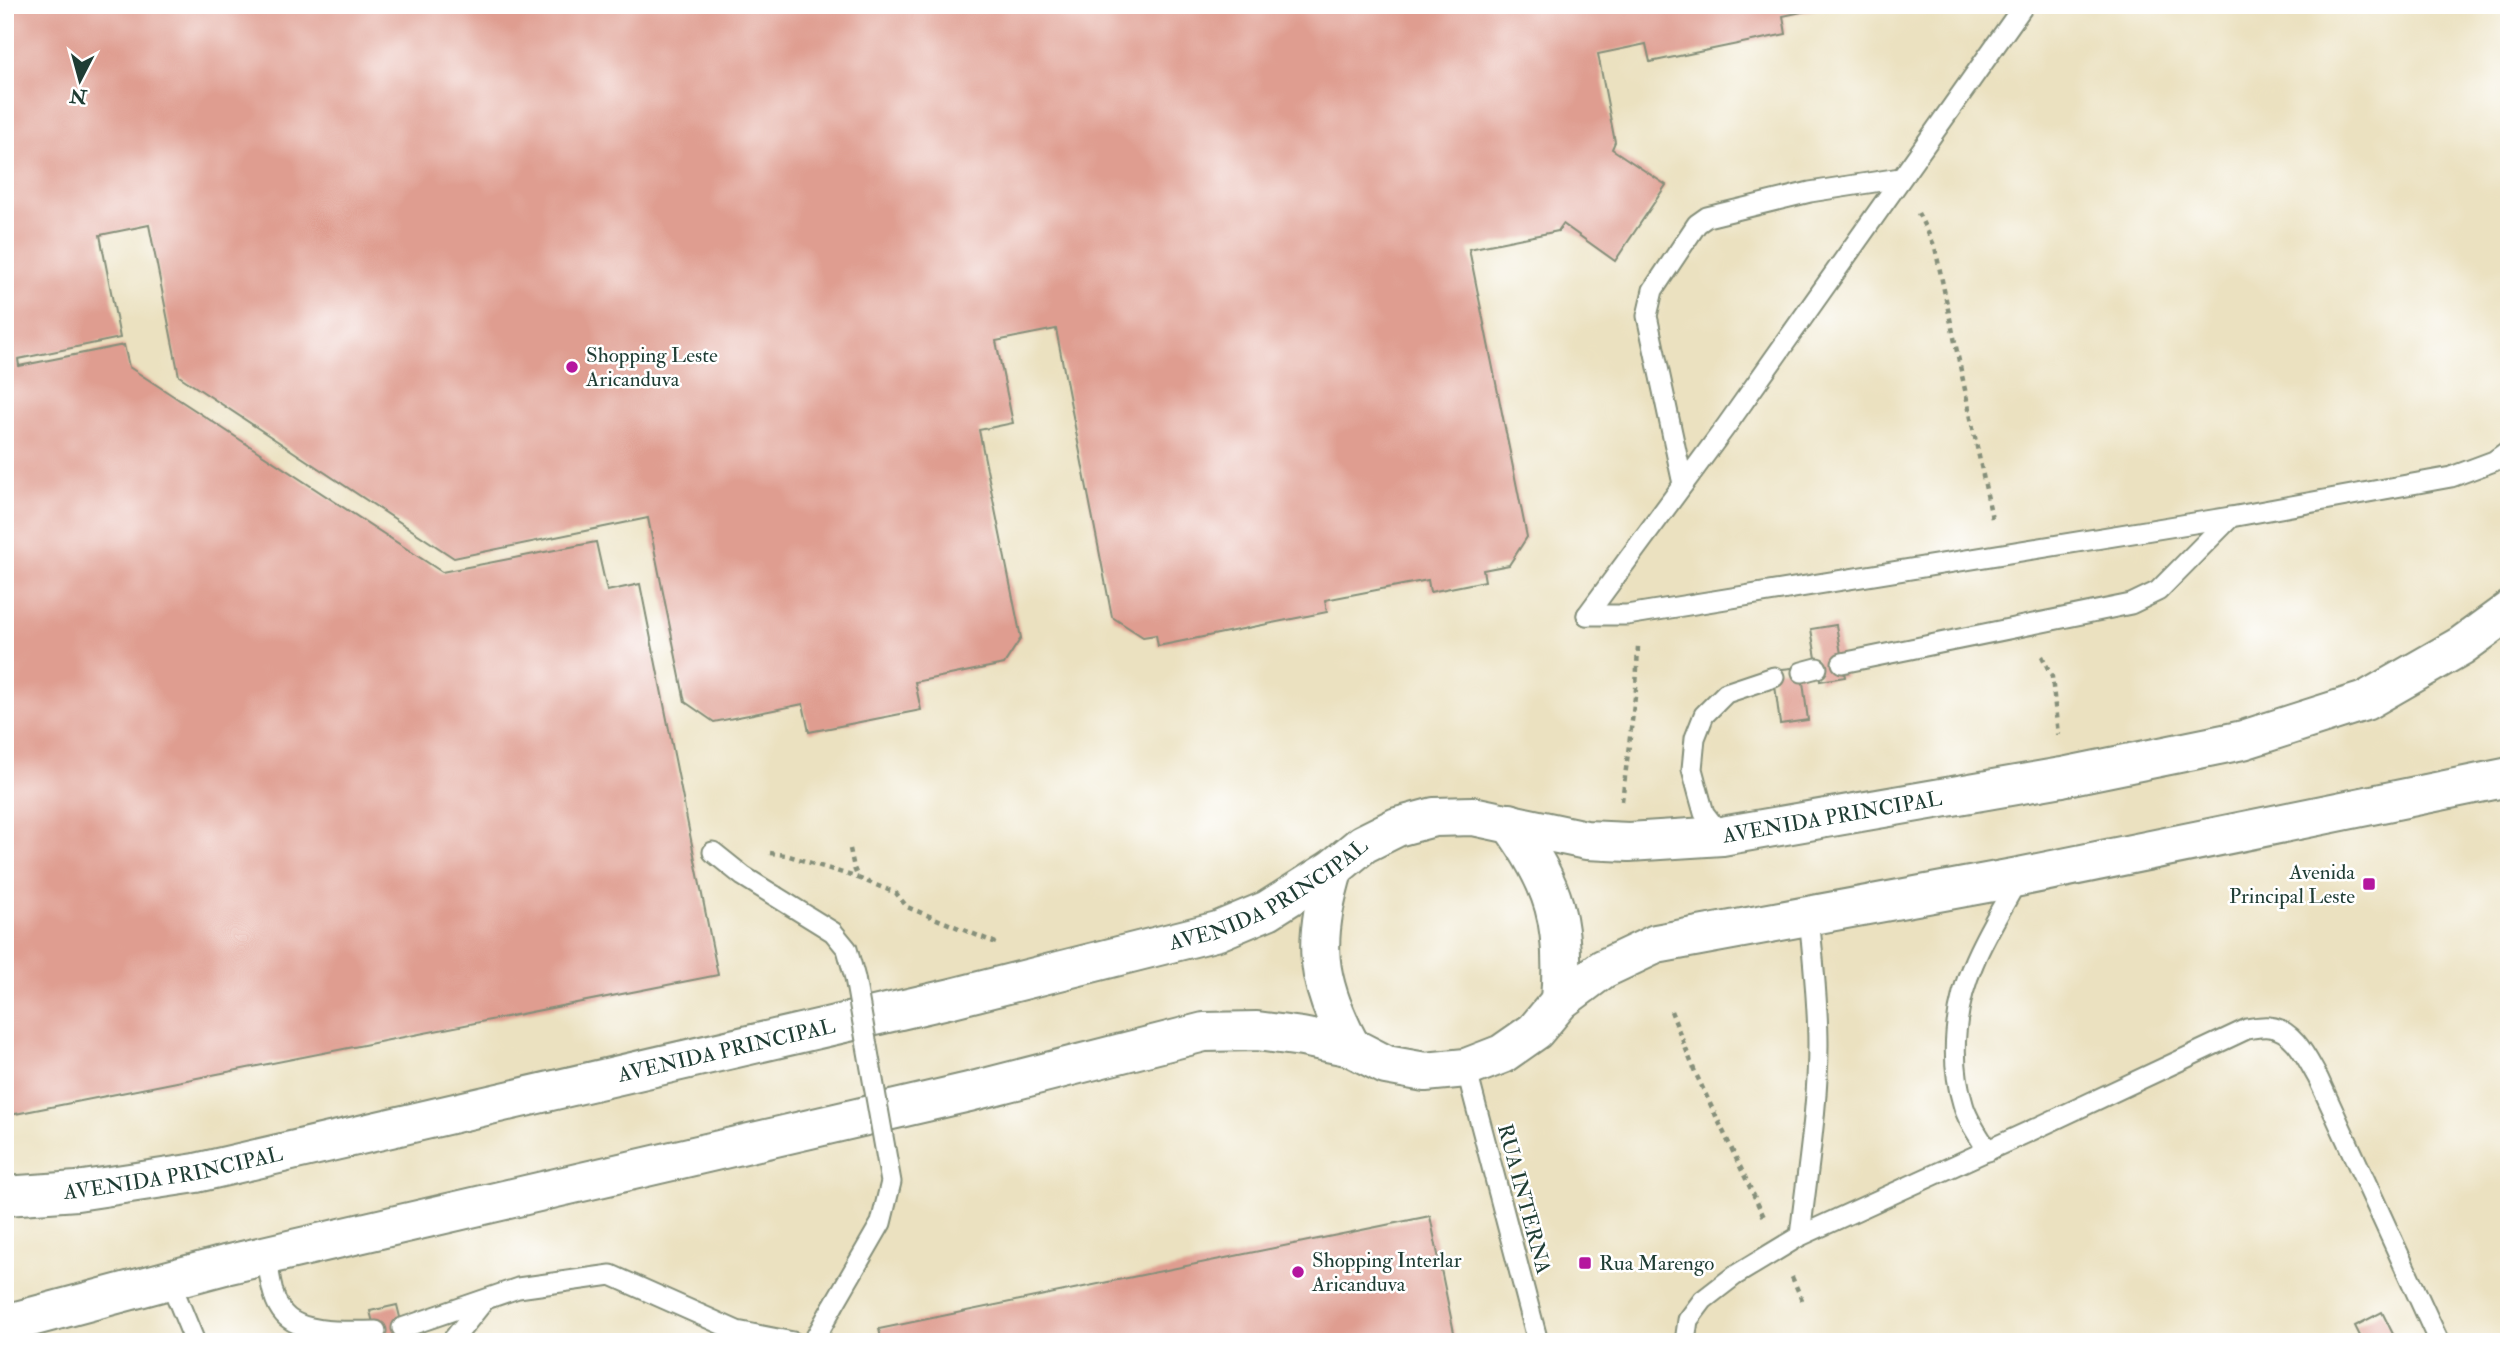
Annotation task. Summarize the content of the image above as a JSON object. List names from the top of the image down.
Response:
{
  "streets": {
    "street": ["AVENIDA PRINCIPAL"],
    "lane": ["RUA INTERNA"]
  },
  "places": {
    "other": ["Shopping Leste Aricanduva", "Shopping Interlar Aricanduva"],
    "transit": ["Avenida Principal Leste", "Rua Marengo"]
  },
  "north": "bottom"
}
